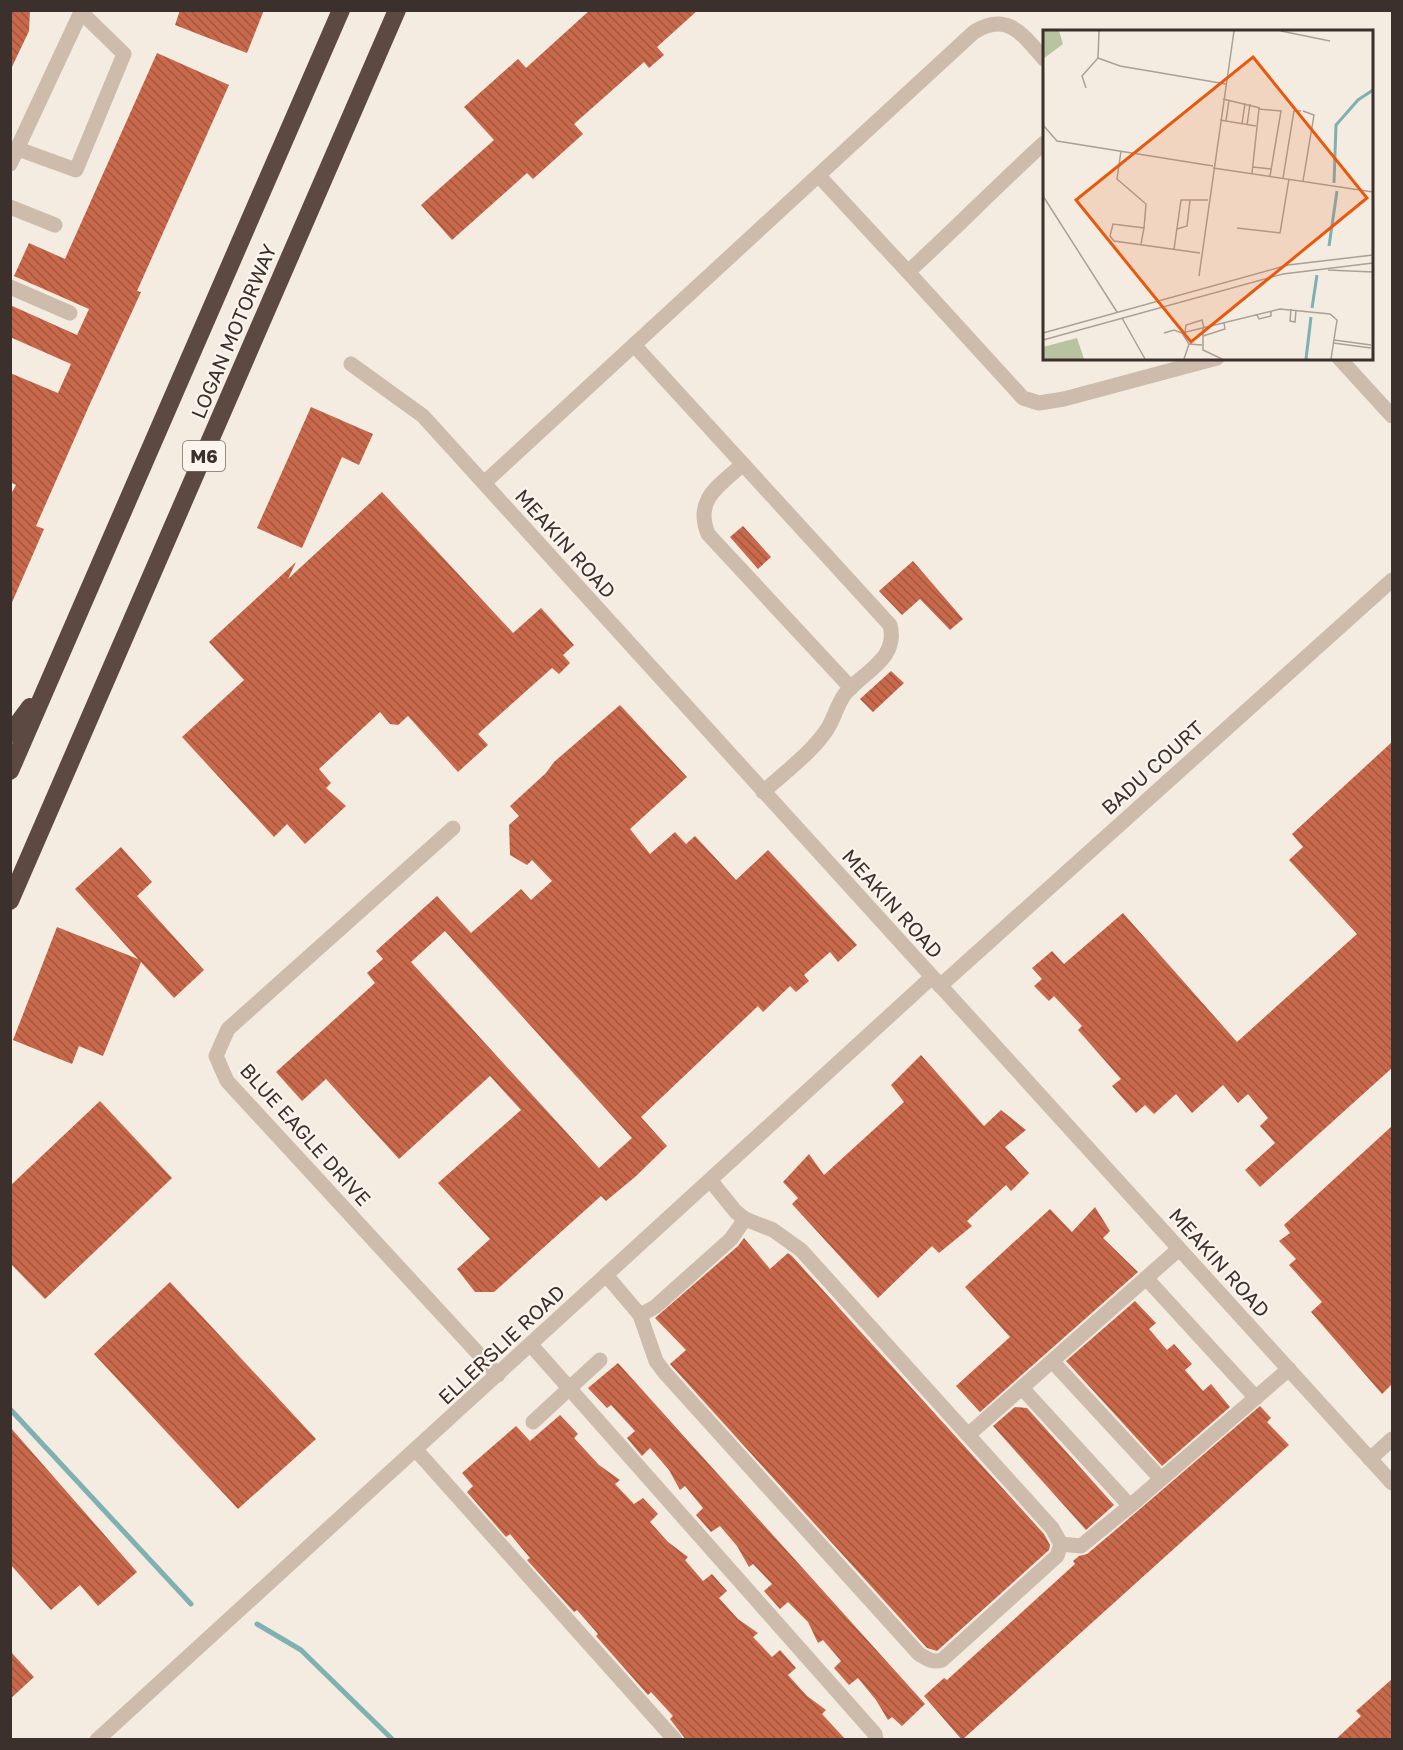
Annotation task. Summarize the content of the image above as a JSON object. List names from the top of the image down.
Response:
{
  "streets": {
    "highway": ["LOGAN MOTORWAY", "M6"],
    "street": [
      "MEAKIN ROAD",
      "BADU COURT",
      "BLUE EAGLE DRIVE",
      "ELLERSLIE ROAD"
    ]
  },
  "crossings": [
    ["MEAKIN ROAD", "BADU COURT"],
    ["MEAKIN ROAD", "ELLERSLIE ROAD"],
    ["BADU COURT", "ELLERSLIE ROAD"],
    ["BLUE EAGLE DRIVE", "ELLERSLIE ROAD"]
  ]
}
